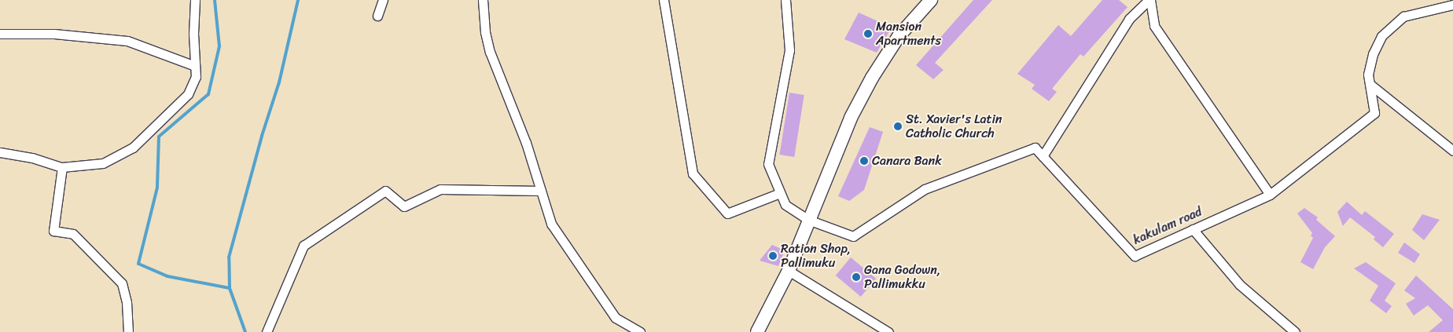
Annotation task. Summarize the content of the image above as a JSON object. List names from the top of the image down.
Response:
{
  "streets": {
    "street": ["kakulam road"]
  },
  "places": [
    "Mansion Apartments",
    "St. Xavier's Latin Catholic Church",
    "Canara Bank",
    "Ration Shop, Pallimuku",
    "Gana Godown, Pallimukku"
  ]
}
